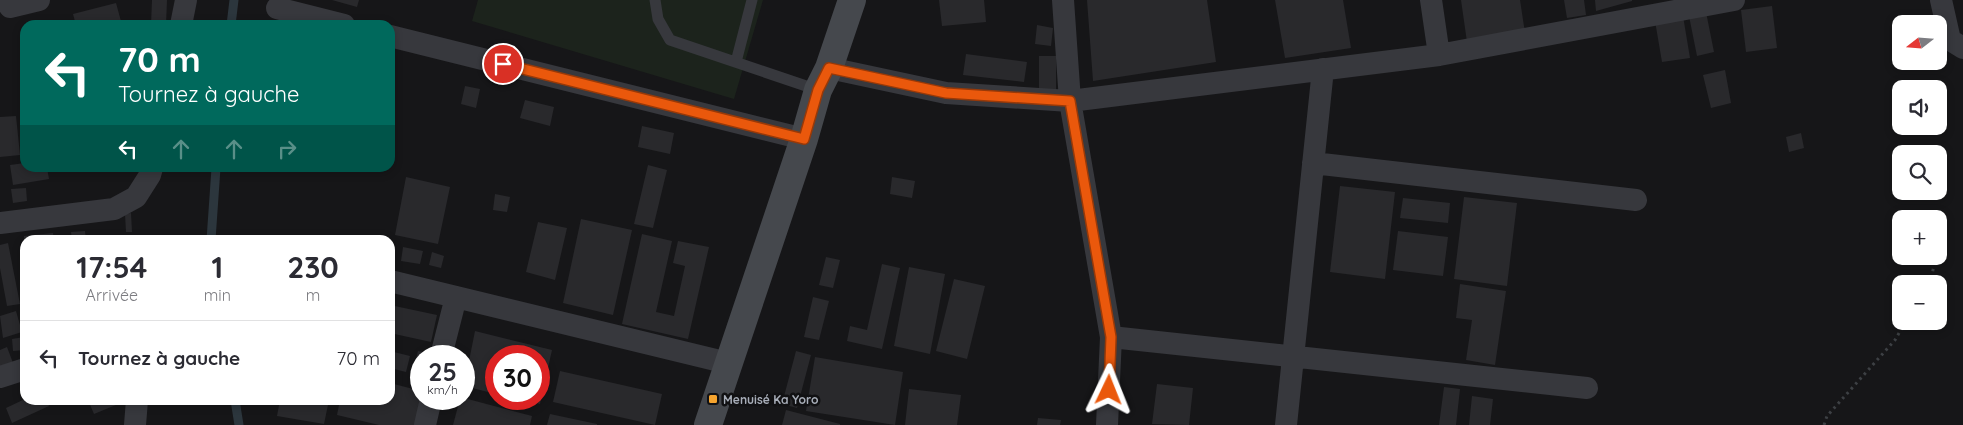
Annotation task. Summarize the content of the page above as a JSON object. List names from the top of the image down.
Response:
{
  "places": {
    "transit": ["Menuisé Ka Yoro"]
  },
  "north": "left",
  "page": {
    "map_buttons": ["+", "−"],
    "turn": ["70 m", "Tournez à gauche"],
    "eta": [
      "17:54",
      "Arrivée",
      "1",
      "min",
      "230",
      "m"
    ],
    "list": [
      {
        "name": "Tournez à gauche",
        "value": "70 m"
      }
    ],
    "speed": "25 km/h",
    "limit": "30"
  }
}
